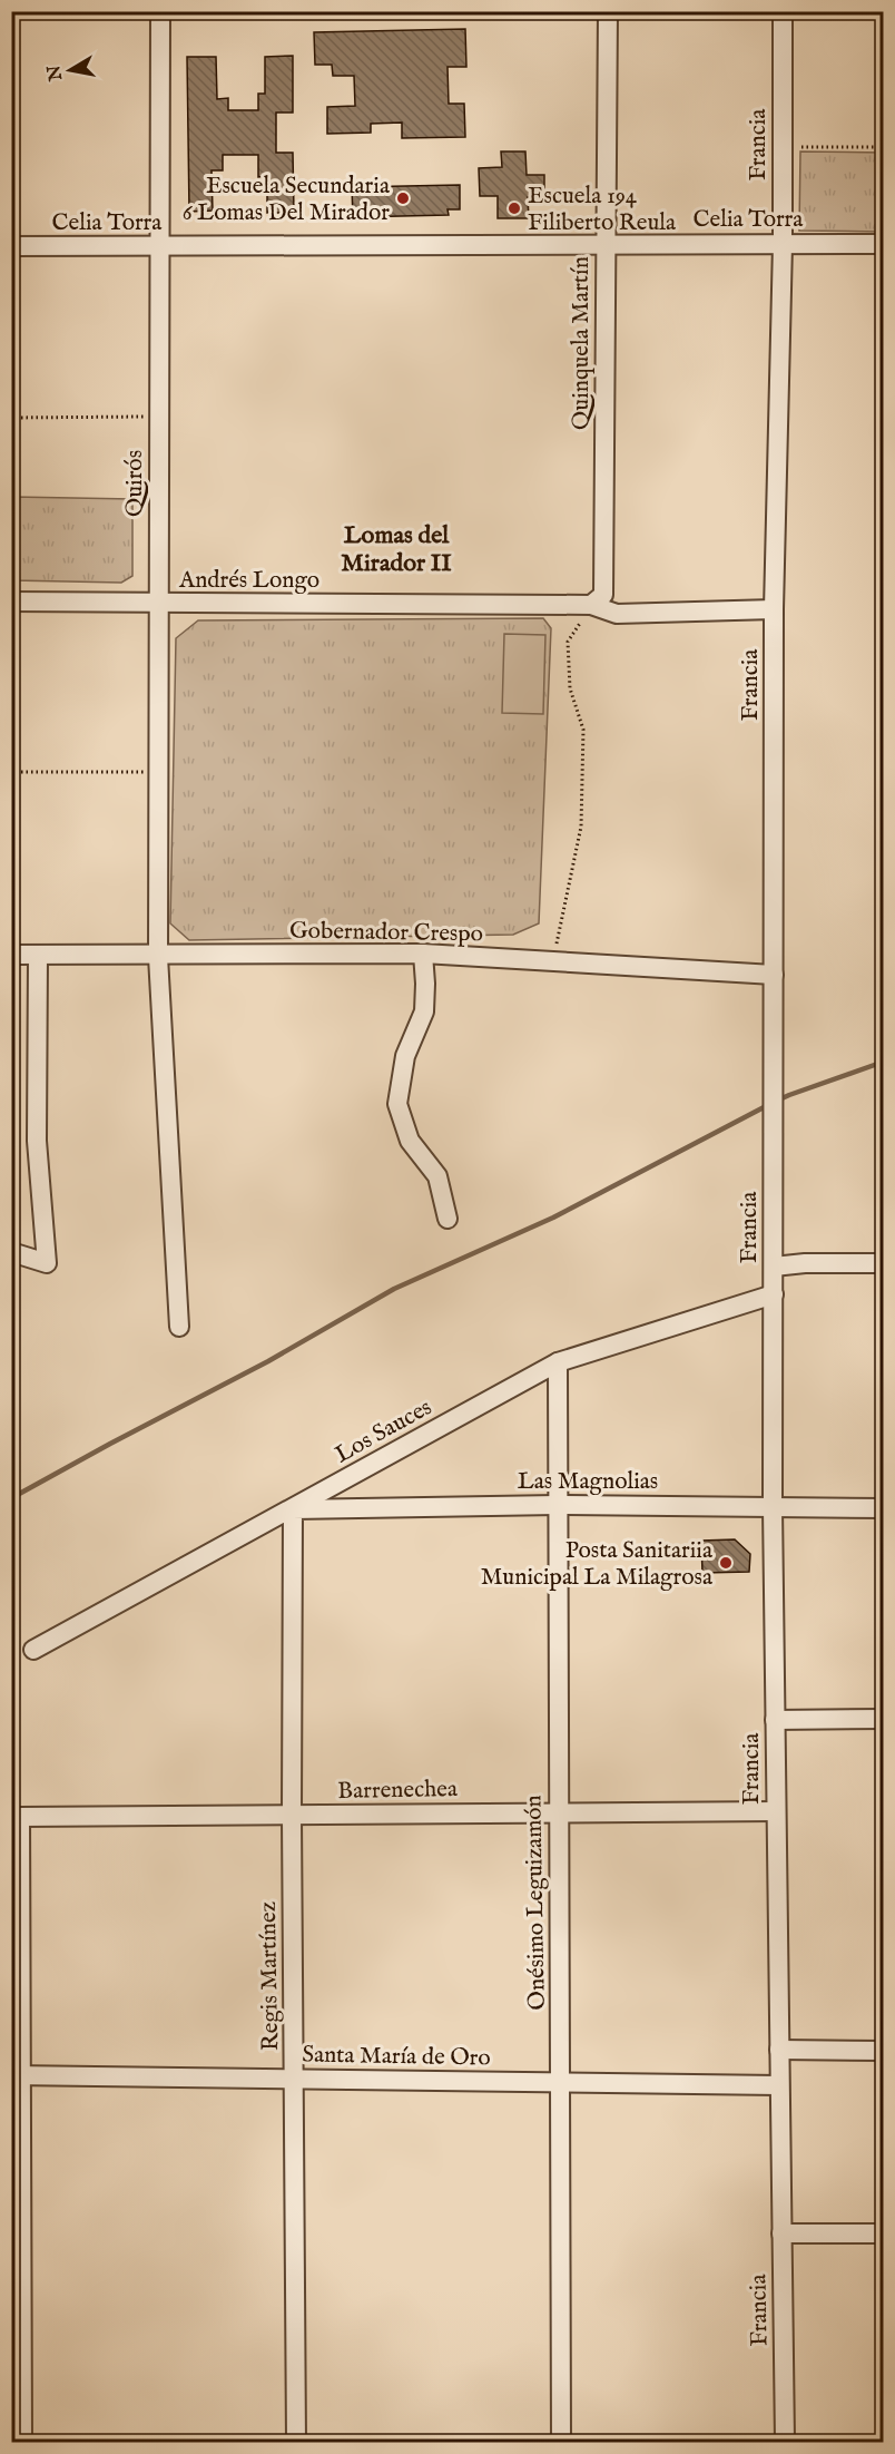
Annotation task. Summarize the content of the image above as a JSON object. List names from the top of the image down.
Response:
{
  "streets": {
    "street": [
      "Francia",
      "Celia Torra",
      "Quinquela Martín",
      "Quirós",
      "Andrés Longo",
      "Gobernador Crespo",
      "Los Sauces",
      "Las Magnolias",
      "Barrenechea",
      "Onésimo Leguizamón",
      "Regis Martínez",
      "Santa María de Oro"
    ]
  },
  "crossings": [
    ["Francia", "Celia Torra"],
    ["Francia", "Andrés Longo"],
    ["Francia", "Gobernador Crespo"],
    ["Francia", "Los Sauces"],
    ["Francia", "Las Magnolias"],
    ["Francia", "Barrenechea"],
    ["Francia", "Santa María de Oro"],
    ["Celia Torra", "Quinquela Martín"],
    ["Celia Torra", "Quirós"],
    ["Quinquela Martín", "Andrés Longo"],
    ["Quirós", "Andrés Longo"],
    ["Quirós", "Gobernador Crespo"],
    ["Los Sauces", "Las Magnolias"],
    ["Los Sauces", "Onésimo Leguizamón"],
    ["Los Sauces", "Regis Martínez"],
    ["Las Magnolias", "Onésimo Leguizamón"],
    ["Las Magnolias", "Regis Martínez"],
    ["Barrenechea", "Onésimo Leguizamón"],
    ["Barrenechea", "Regis Martínez"],
    ["Onésimo Leguizamón", "Santa María de Oro"],
    ["Regis Martínez", "Santa María de Oro"]
  ],
  "districts": ["Lomas del Mirador II"],
  "places": ["Escuela Secundaria 6 Lomas Del Mirador", "Escuela 194 Filiberto Reula", "Posta Sanitariia Municipal La Milagrosa"],
  "north": "left"
}
